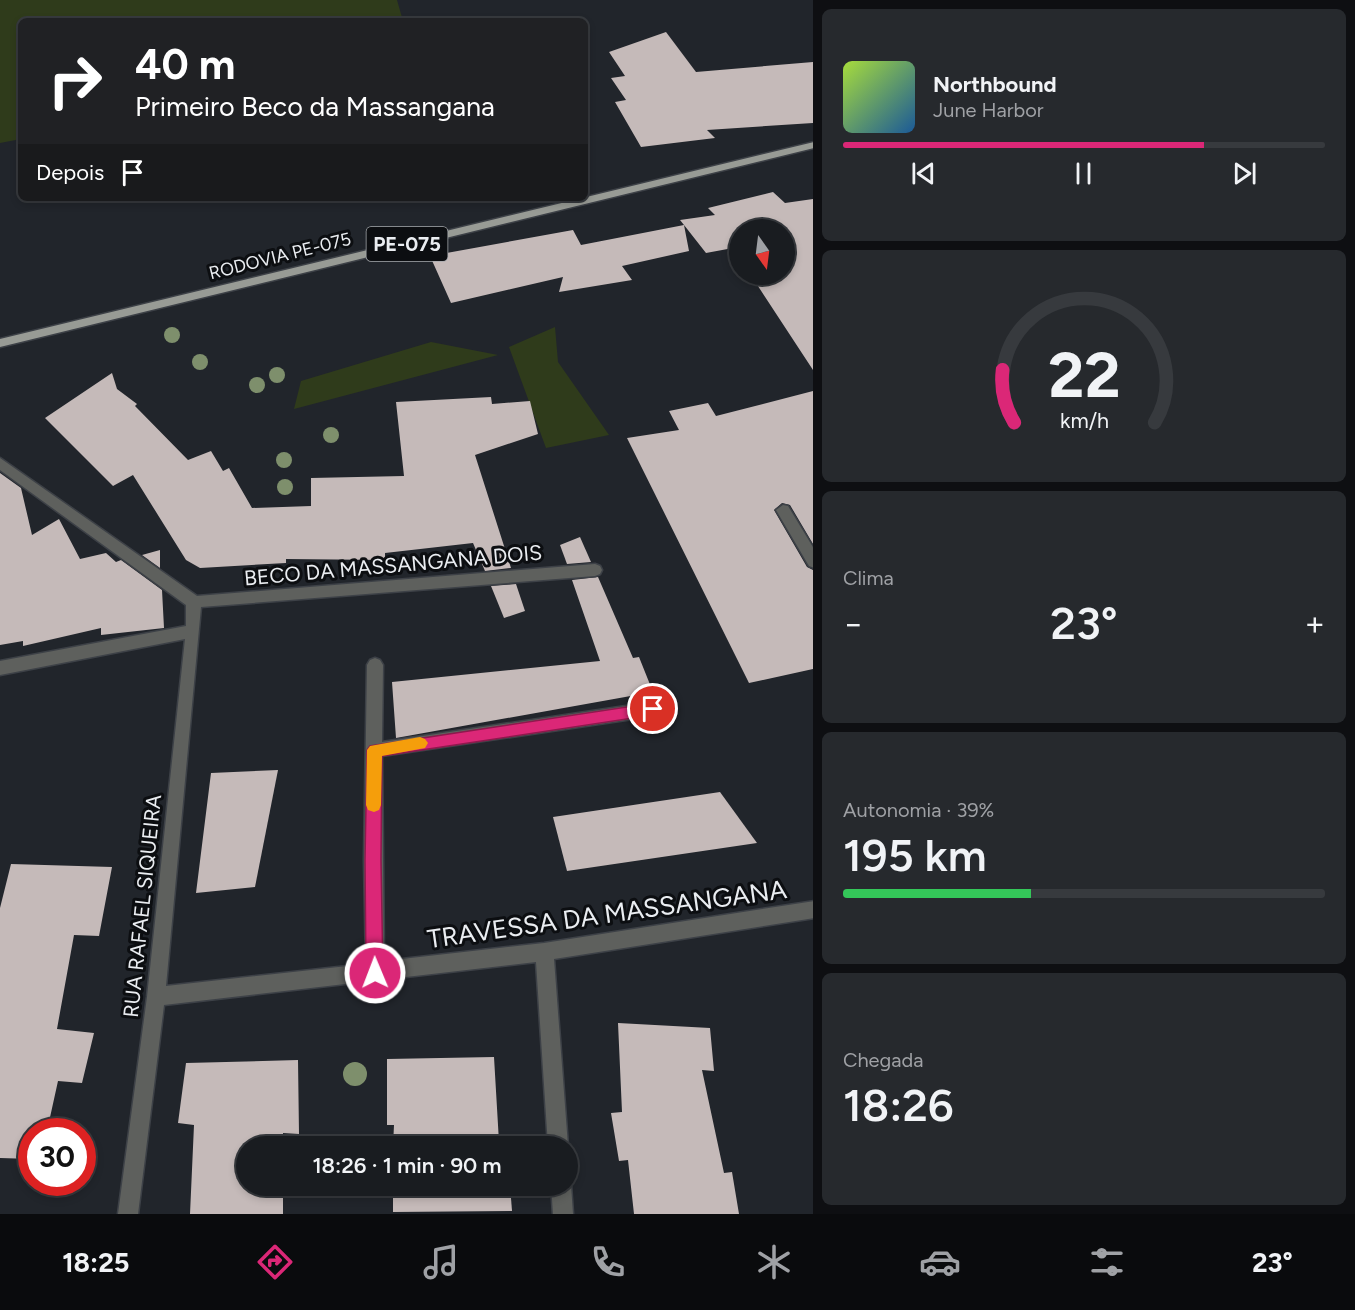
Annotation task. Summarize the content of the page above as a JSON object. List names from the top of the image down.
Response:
{
  "streets": {
    "main road": ["PE-075", "RODOVIA PE-075"],
    "street": ["BECO DA MASSANGANA DOIS", "RUA RAFAEL SIQUEIRA", "TRAVESSA DA MASSANGANA"]
  },
  "crossings": [
    ["BECO DA MASSANGANA DOIS", "RUA RAFAEL SIQUEIRA"],
    ["RUA RAFAEL SIQUEIRA", "TRAVESSA DA MASSANGANA"]
  ],
  "north": "bottom",
  "page": {
    "turn": ["40 m", "Primeiro Beco da Massangana"],
    "song": ["Northbound", "June Harbor"],
    "then": "Depois",
    "tile": [
      "Clima",
      ["Autonomia · 39%", "195 km"],
      ["Chegada", "18:26"]
    ],
    "heat": ["−", "23°", "+"],
    "limit": "30",
    "trip": "18:26 · 1 min · 90 m",
    "tabs": ["18:25", "23°"],
    "gauge": ["22", "km/h"]
  }
}
